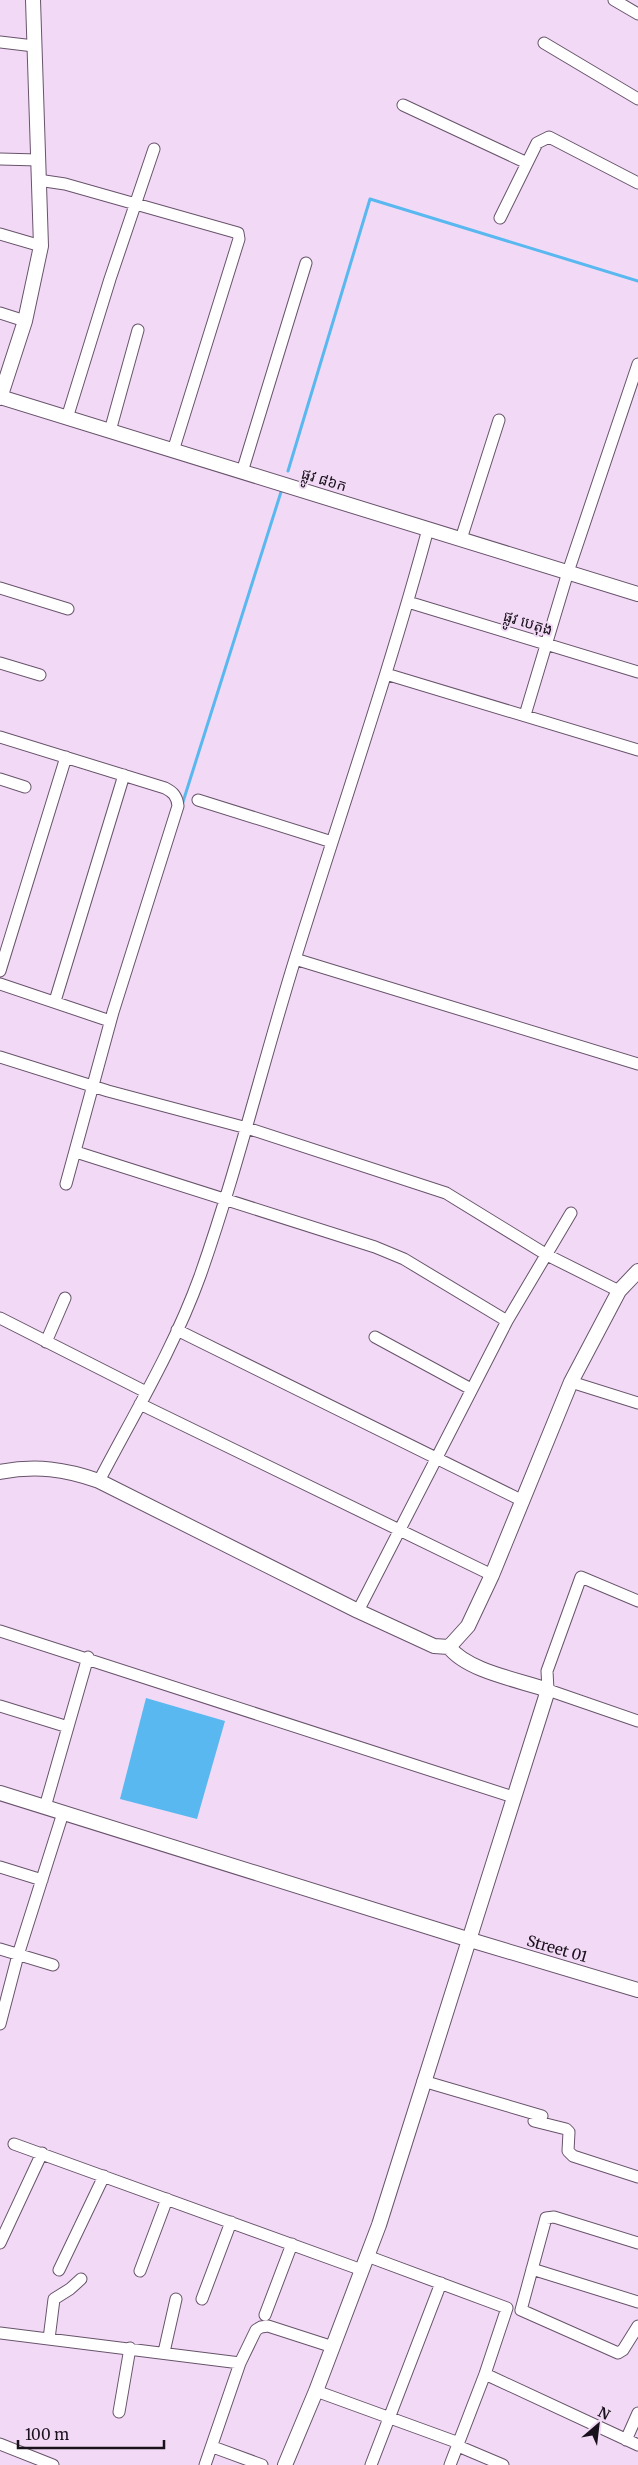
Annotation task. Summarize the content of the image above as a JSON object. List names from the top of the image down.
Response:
{
  "streets": {
    "street": ["ផ្លូវ ៨៦ក", "ផ្លូវ បេតុង", "Street 01"]
  },
  "scale_bar": "100 m",
  "north": "top right"
}
